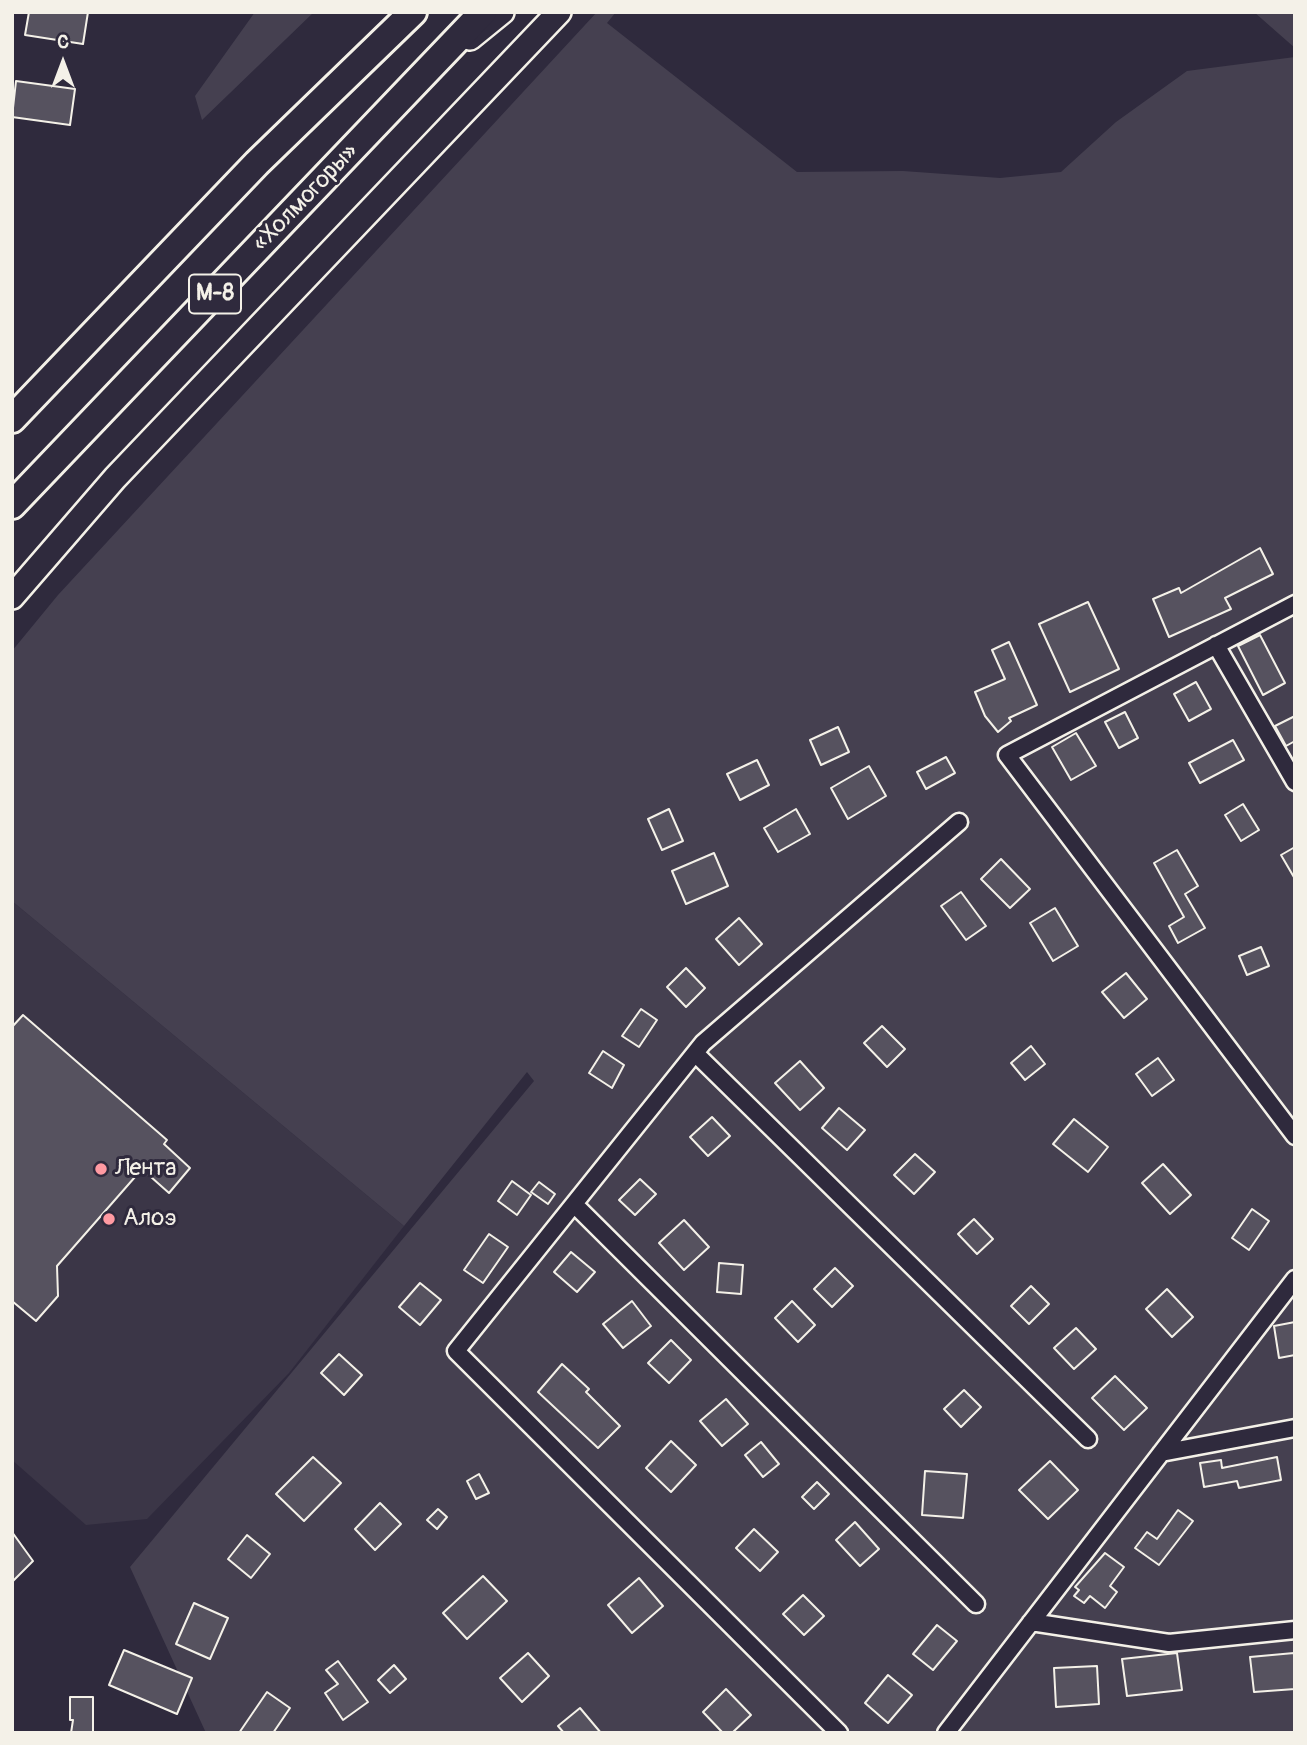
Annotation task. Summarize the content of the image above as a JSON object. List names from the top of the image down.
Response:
{
  "streets": {
    "highway": ["«Холмогоры»", "М-8"]
  },
  "places": ["Лента", "Алоэ"],
  "north": "top"
}
